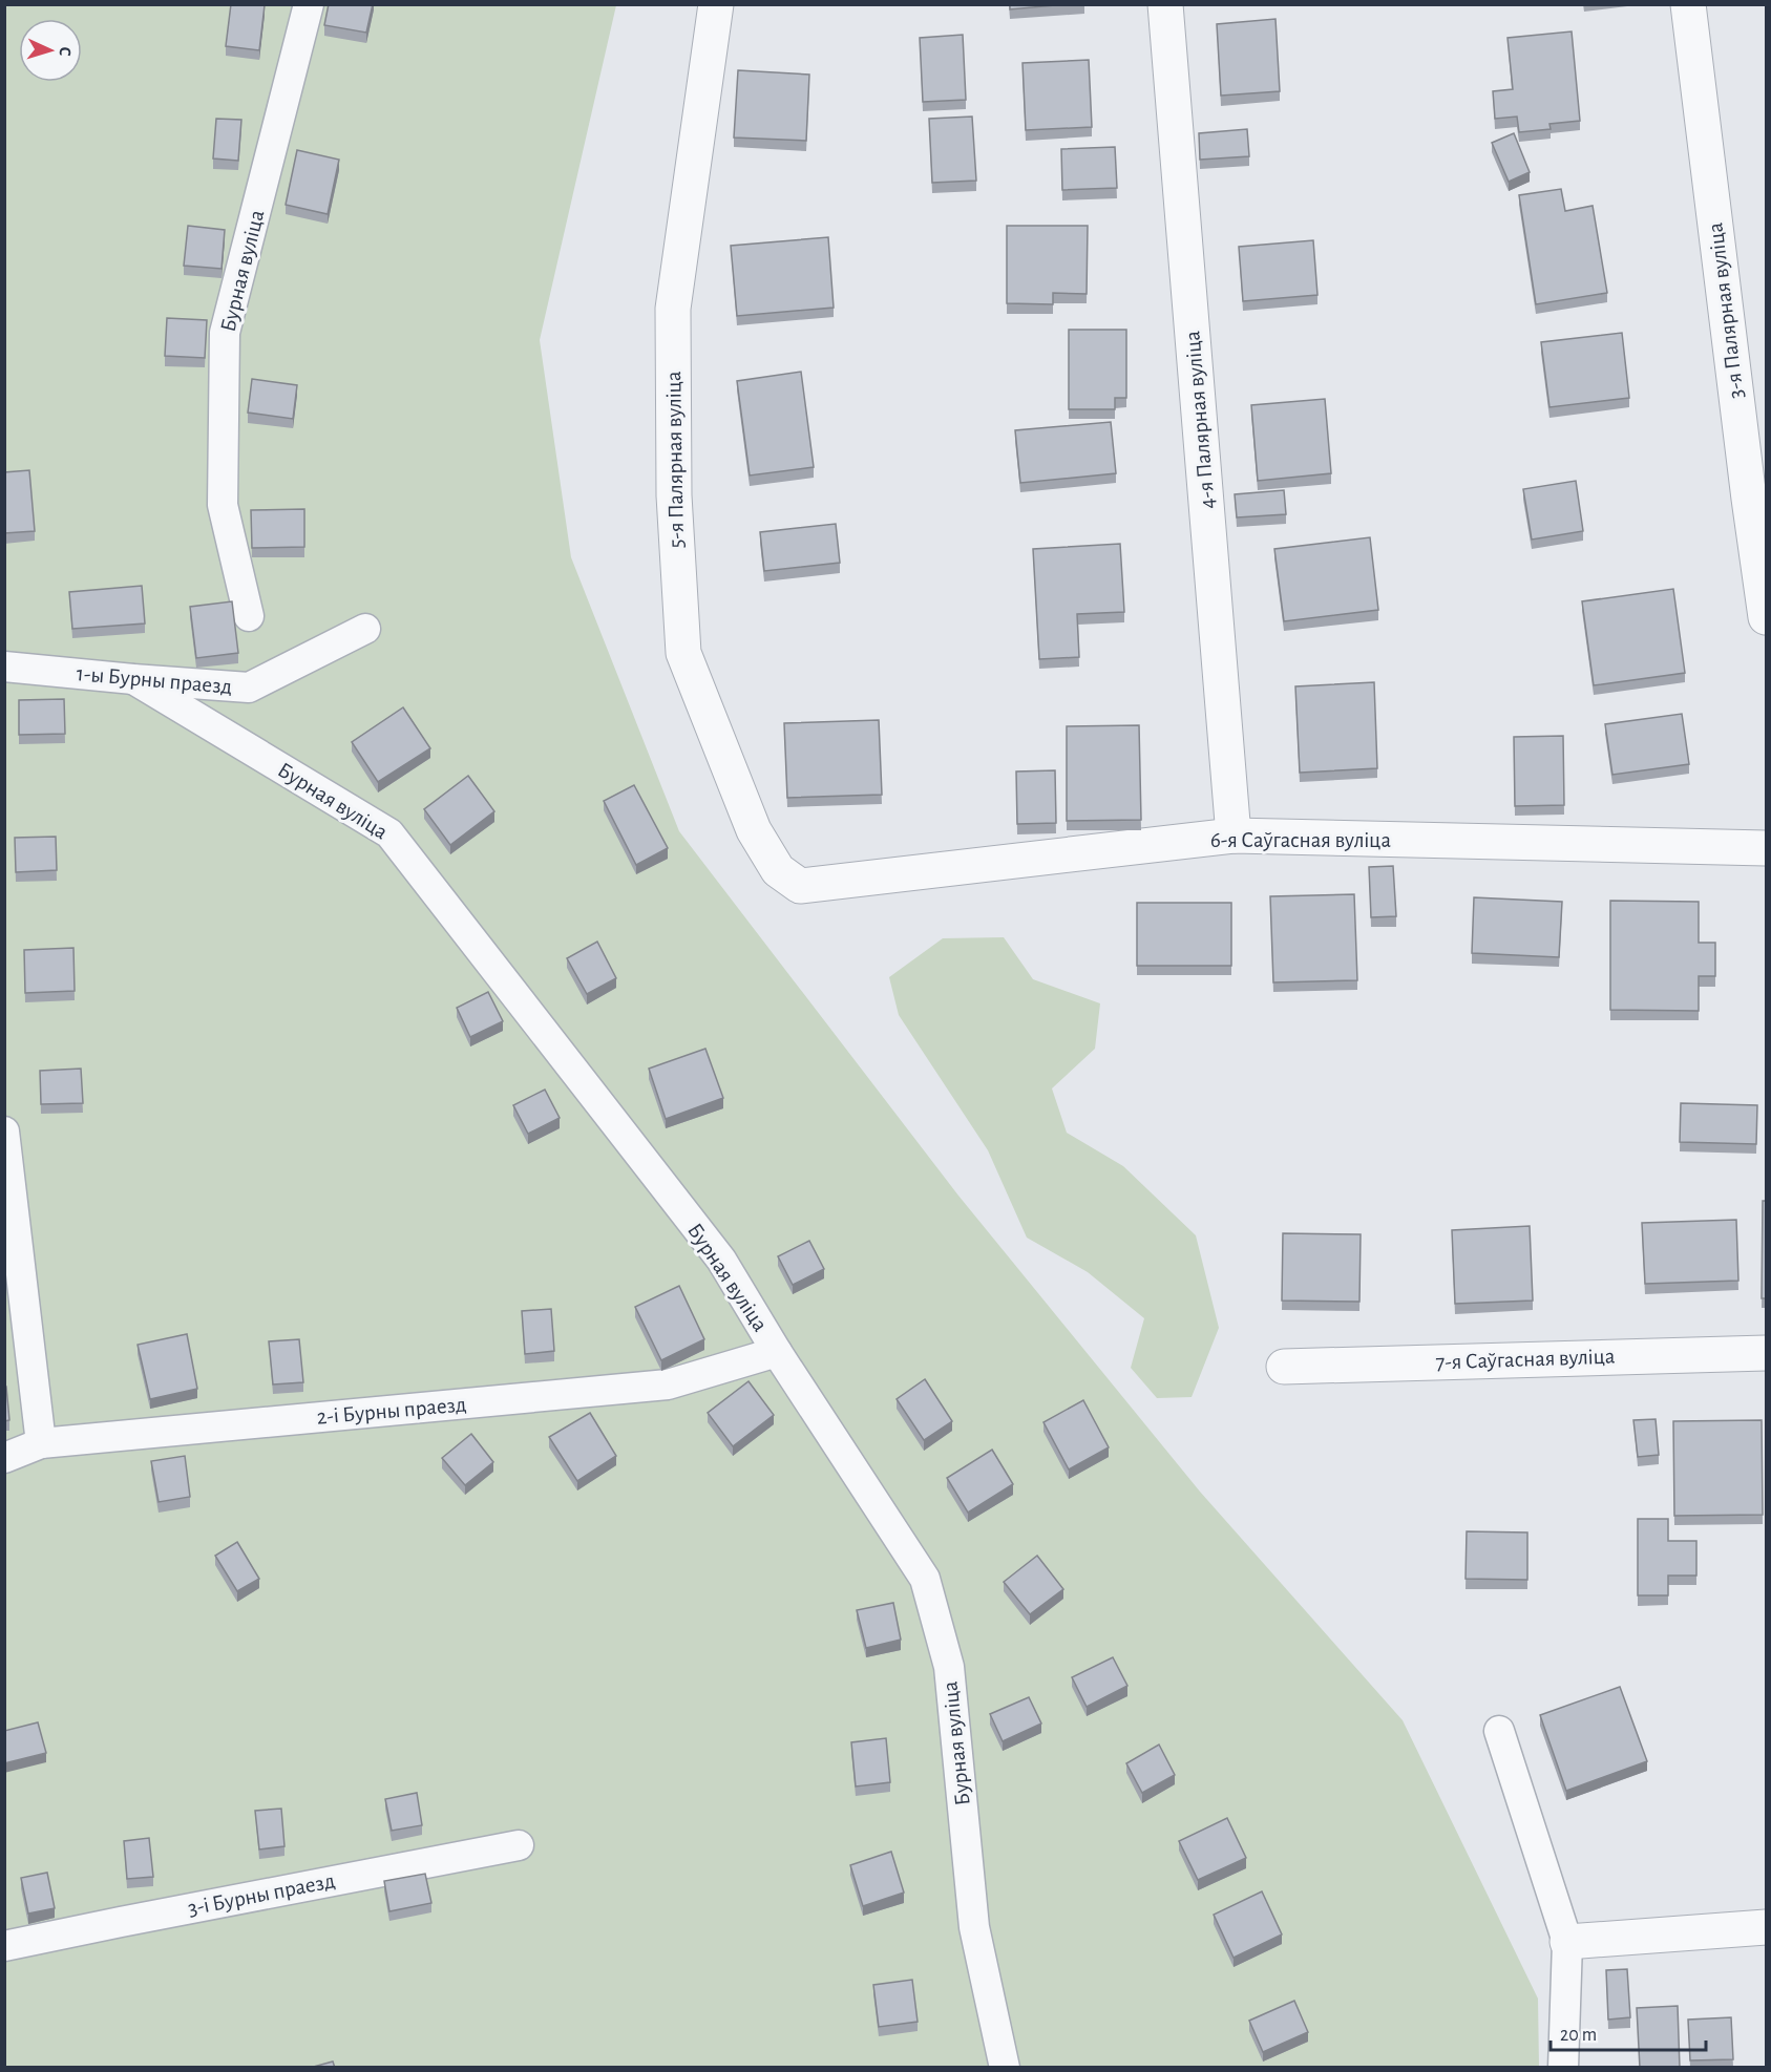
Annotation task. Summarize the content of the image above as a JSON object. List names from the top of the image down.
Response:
{
  "streets": {
    "street": [
      "3-я Палярная вуліца",
      "4-я Палярная вуліца",
      "5-я Палярная вуліца",
      "6-я Саўгасная вуліца",
      "7-я Саўгасная вуліца"
    ],
    "lane": [
      "Бурная вуліца",
      "1-ы Бурны праезд",
      "2-і Бурны праезд",
      "3-і Бурны праезд"
    ]
  },
  "crossings": [
    ["Бурная вуліца", "1-ы Бурны праезд"],
    ["Бурная вуліца", "2-і Бурны праезд"],
    ["4-я Палярная вуліца", "6-я Саўгасная вуліца"],
    ["5-я Палярная вуліца", "6-я Саўгасная вуліца"]
  ],
  "scale_bar": "20 m",
  "north": "right"
}
